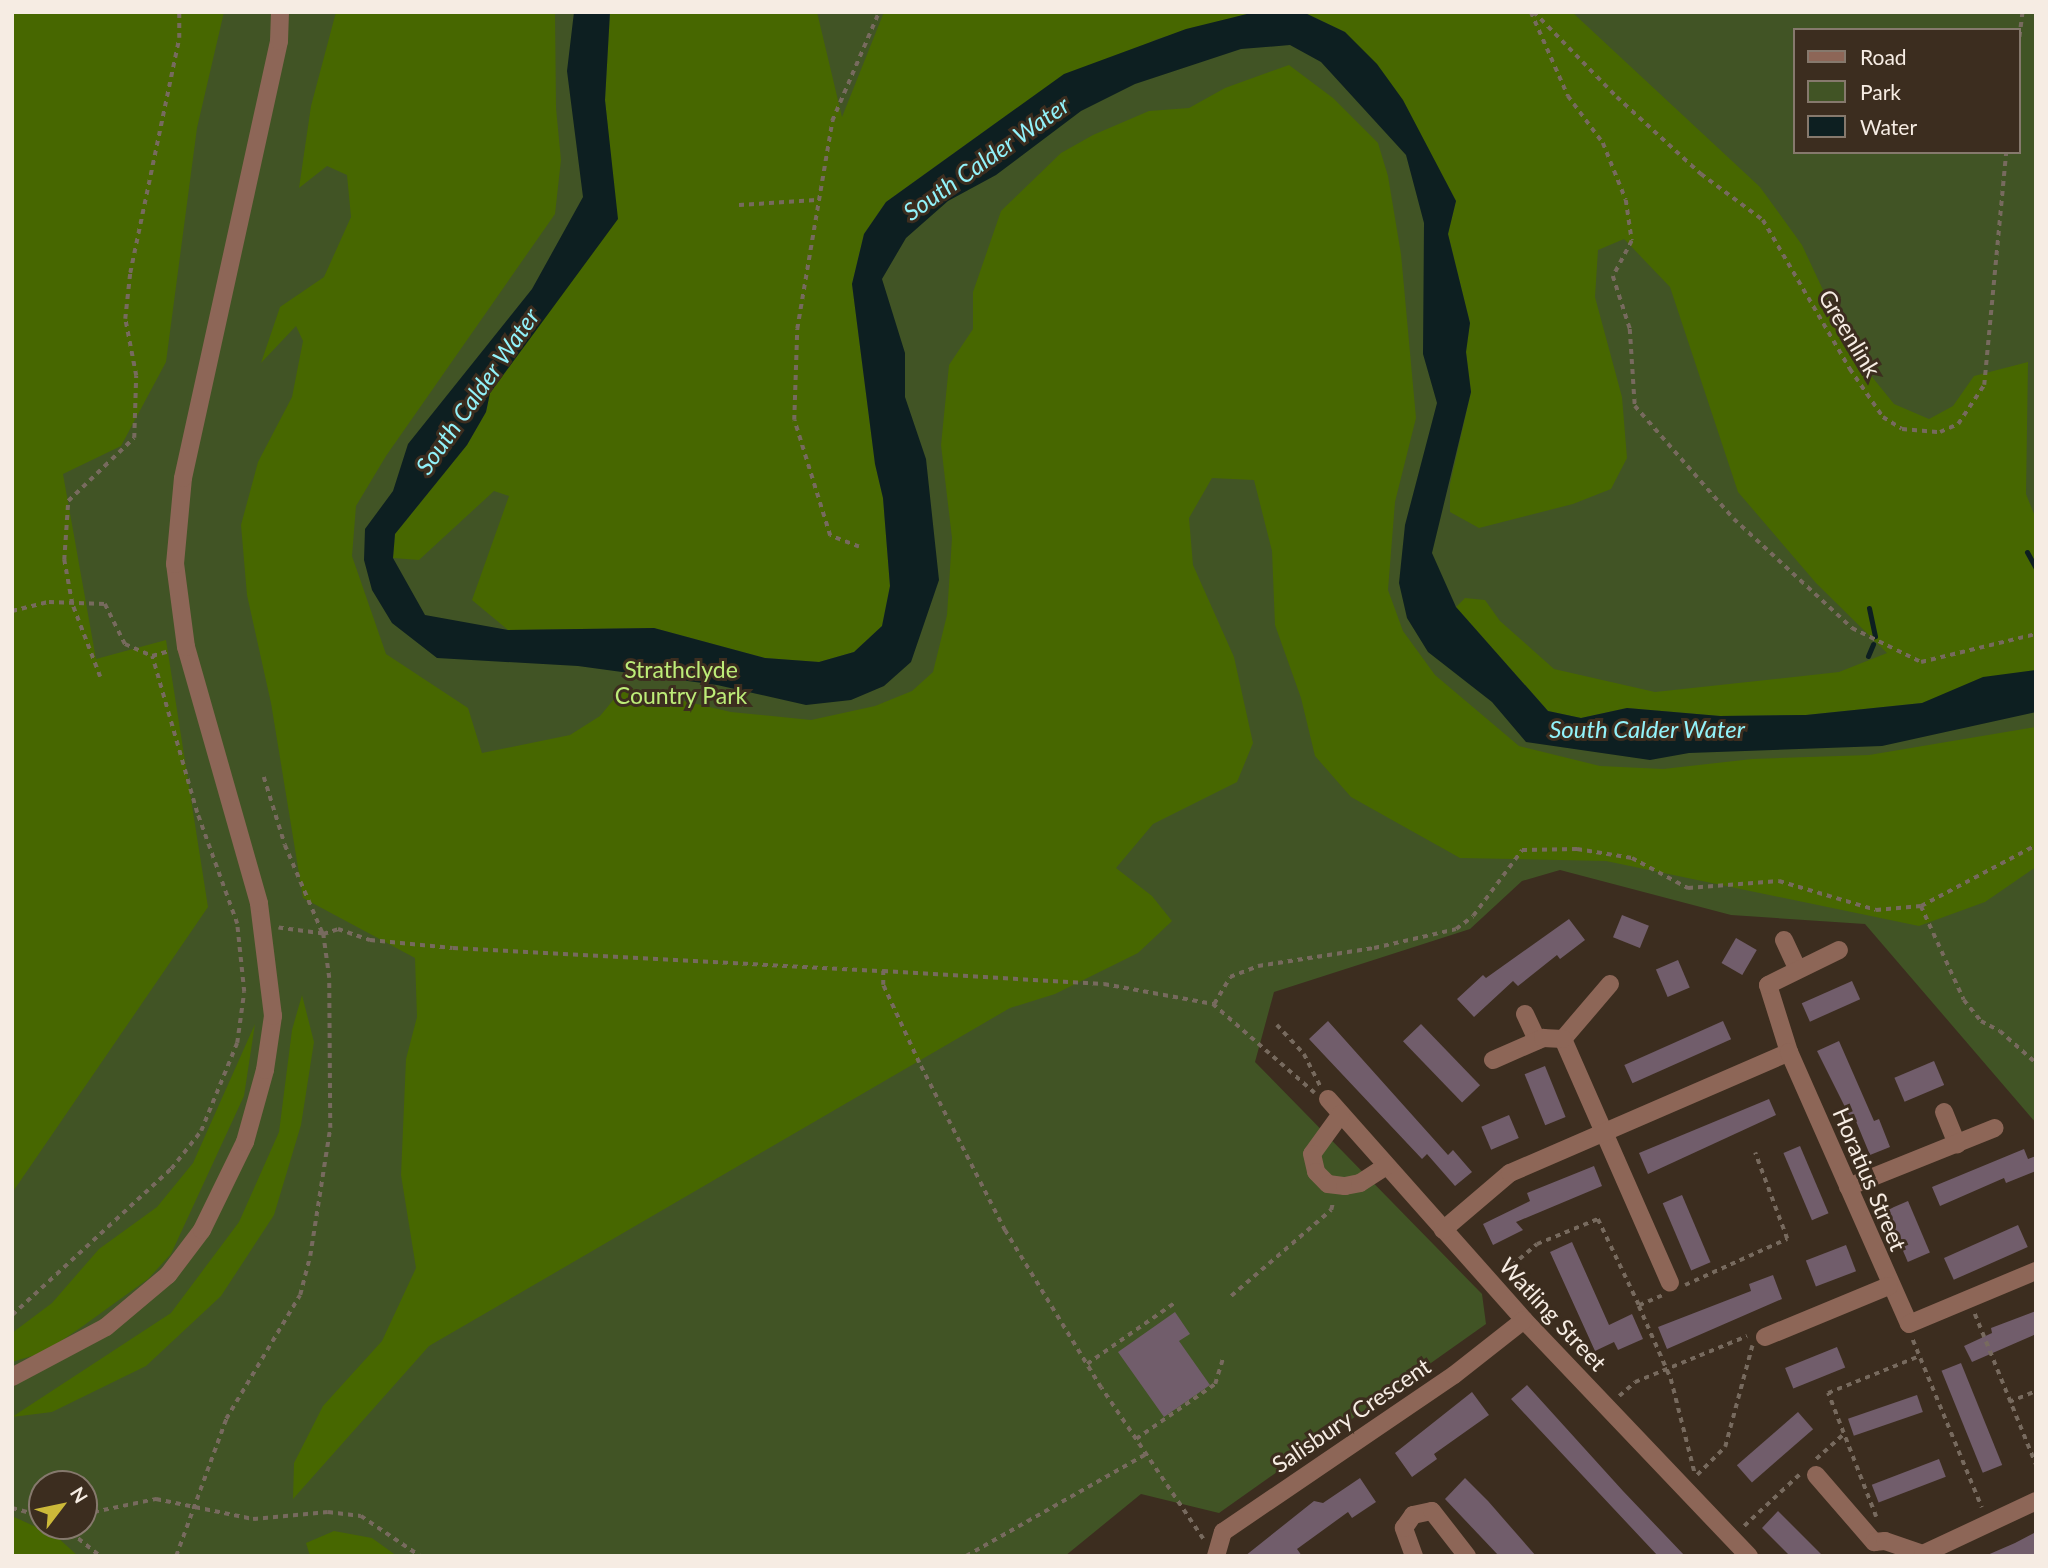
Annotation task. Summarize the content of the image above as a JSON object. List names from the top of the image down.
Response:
{
  "streets": {
    "street": ["Horatius Street", "Watling Street", "Salisbury Crescent"],
    "path": ["Greenlink"]
  },
  "crossings": [
    ["Watling Street", "Salisbury Crescent"]
  ],
  "water": ["South Calder Water"],
  "parks": ["Strathclyde Country Park"],
  "legend": ["Road", "Park", "Water"],
  "north": "top right"
}
